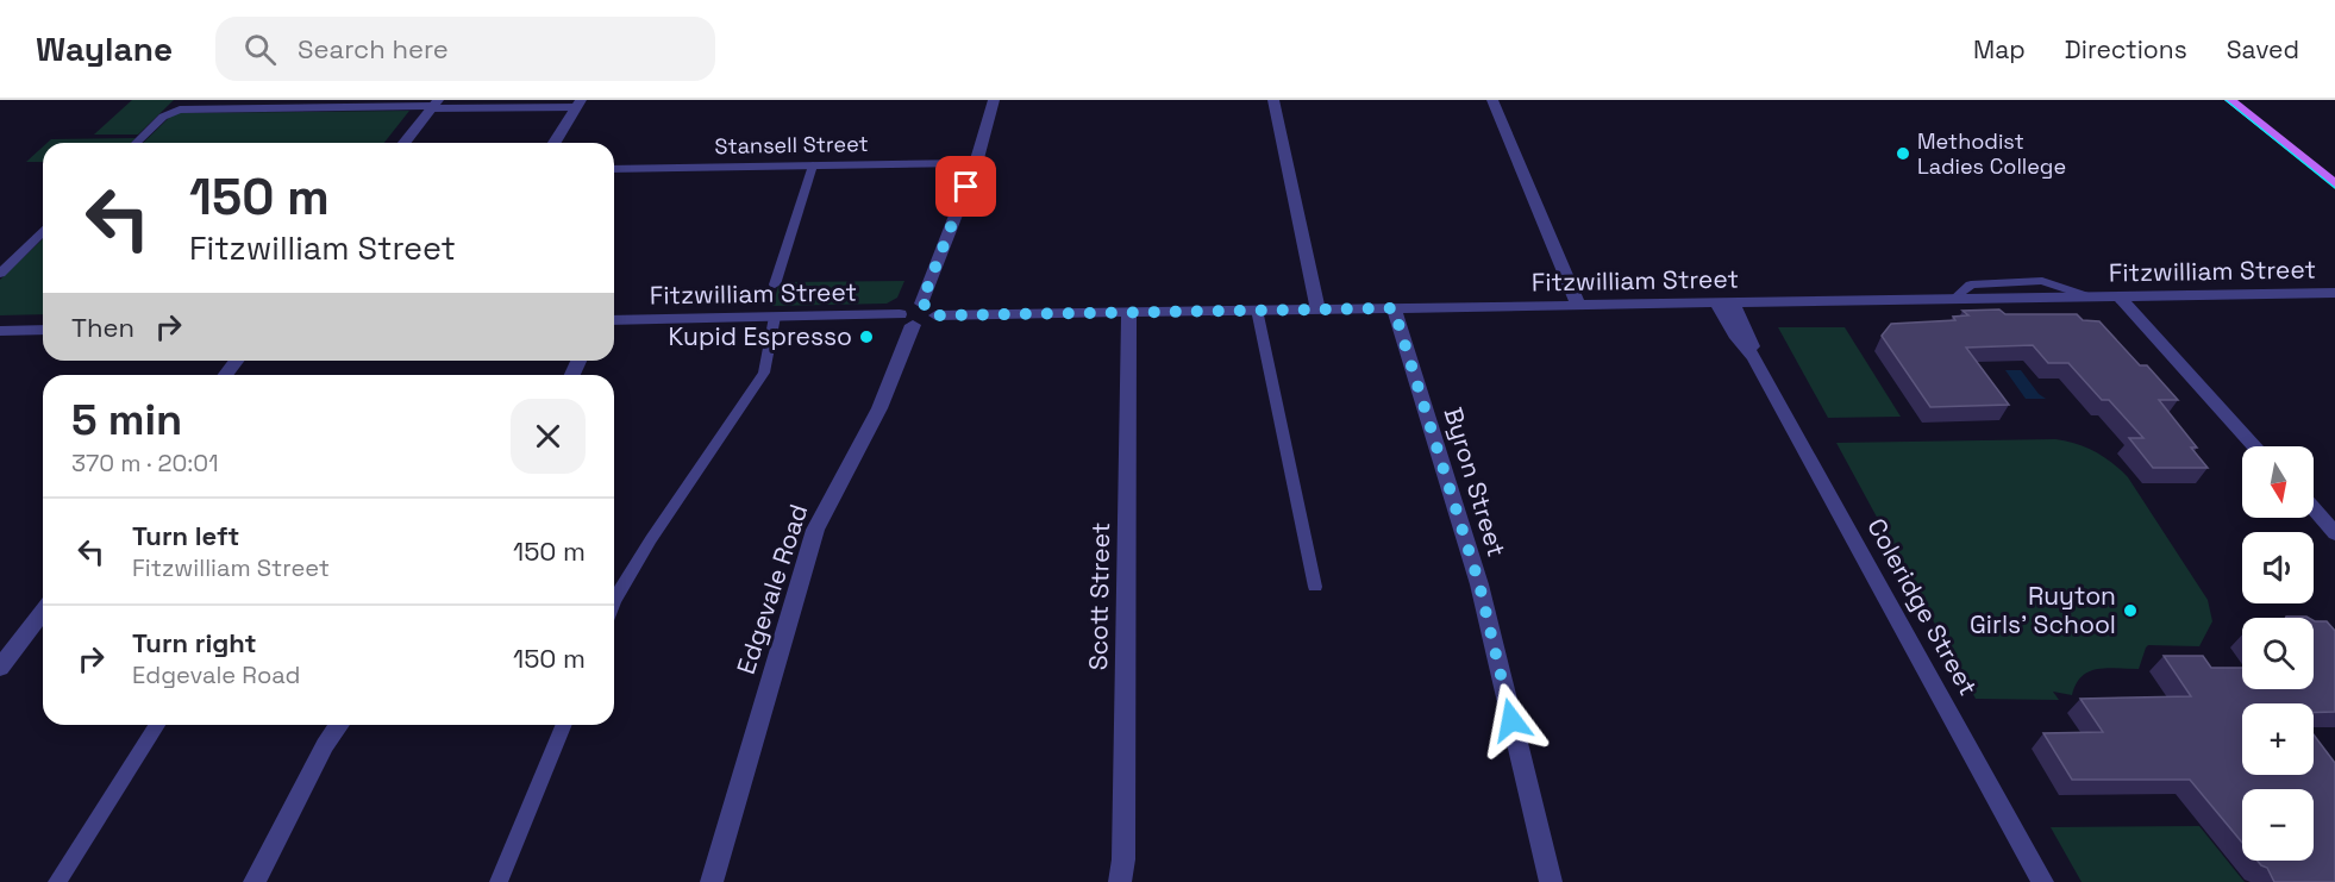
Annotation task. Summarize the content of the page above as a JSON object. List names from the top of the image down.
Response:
{
  "streets": {
    "street": [
      "Stansell Street",
      "Fitzwilliam Street",
      "Byron Street",
      "Edgevale Road",
      "Scott Street",
      "Coleridge Street"
    ]
  },
  "crossings": [
    ["Fitzwilliam Street", "Byron Street"],
    ["Fitzwilliam Street", "Edgevale Road"],
    ["Fitzwilliam Street", "Scott Street"],
    ["Fitzwilliam Street", "Coleridge Street"]
  ],
  "places": ["Methodist Ladies College", "Kupid Espresso", "Ruyton Girls' School"],
  "north": "bottom",
  "page": {
    "header": "Waylane",
    "search": "Search here",
    "nav": ["Map", "Directions", "Saved"],
    "turn": ["150 m", "Fitzwilliam Street"],
    "then": "Then",
    "heading": ["5 min", "370 m · 20:01"],
    "map_buttons": ["+", "−"],
    "list": [
      {
        "name": "Turn left",
        "note": "Fitzwilliam Street",
        "value": "150 m"
      },
      {
        "name": "Turn right",
        "note": "Edgevale Road",
        "value": "150 m"
      }
    ]
  }
}
